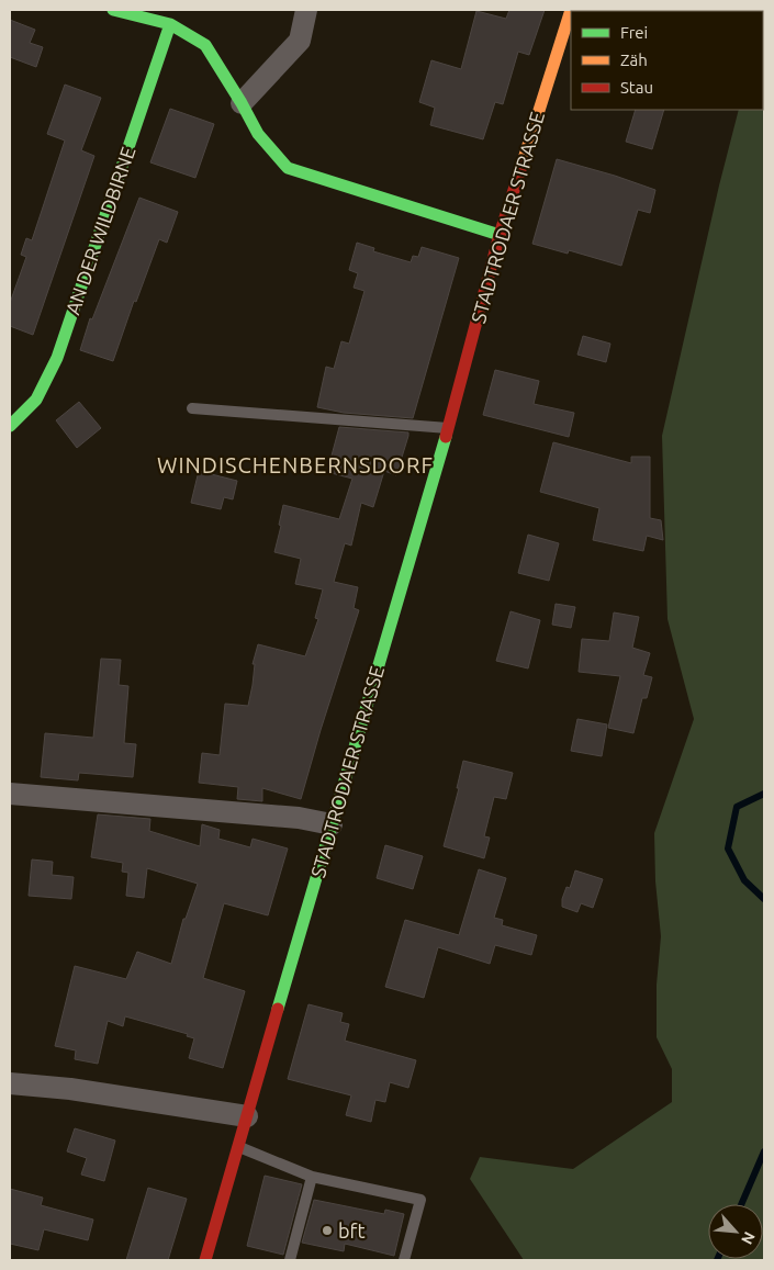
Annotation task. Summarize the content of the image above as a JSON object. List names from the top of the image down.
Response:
{
  "streets": {
    "main road": ["STADTRODAER STRASSE", "AN DER WILDBIRNE"]
  },
  "districts": ["WINDISCHENBERNSDORF"],
  "places": ["bft"],
  "legend": ["Frei", "Zäh", "Stau"],
  "north": "bottom right"
}
